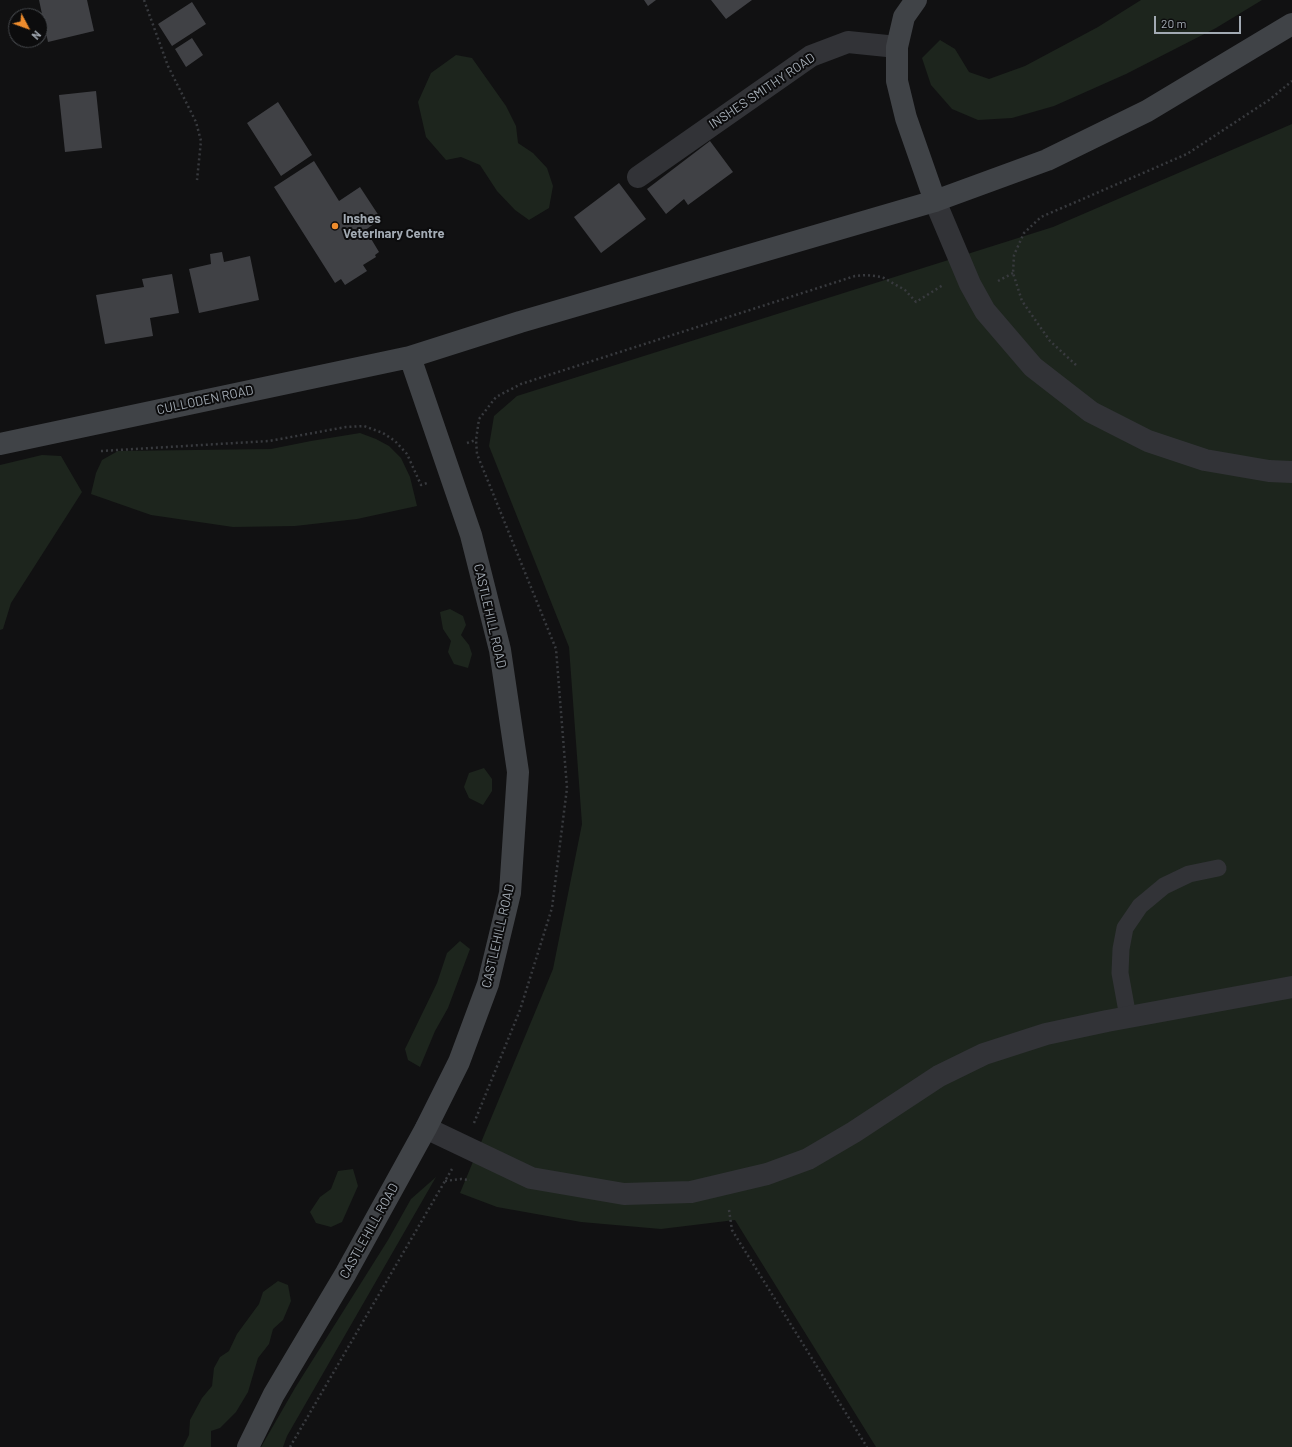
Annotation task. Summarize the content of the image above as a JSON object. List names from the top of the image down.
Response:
{
  "streets": {
    "main road": ["CULLODEN ROAD", "CASTLEHILL ROAD"],
    "street": ["INSHES SMITHY ROAD"]
  },
  "crossings": [
    ["CULLODEN ROAD", "CASTLEHILL ROAD"]
  ],
  "places": ["Inshes Veterinary Centre"],
  "scale_bar": "20 m",
  "north": "bottom right"
}
